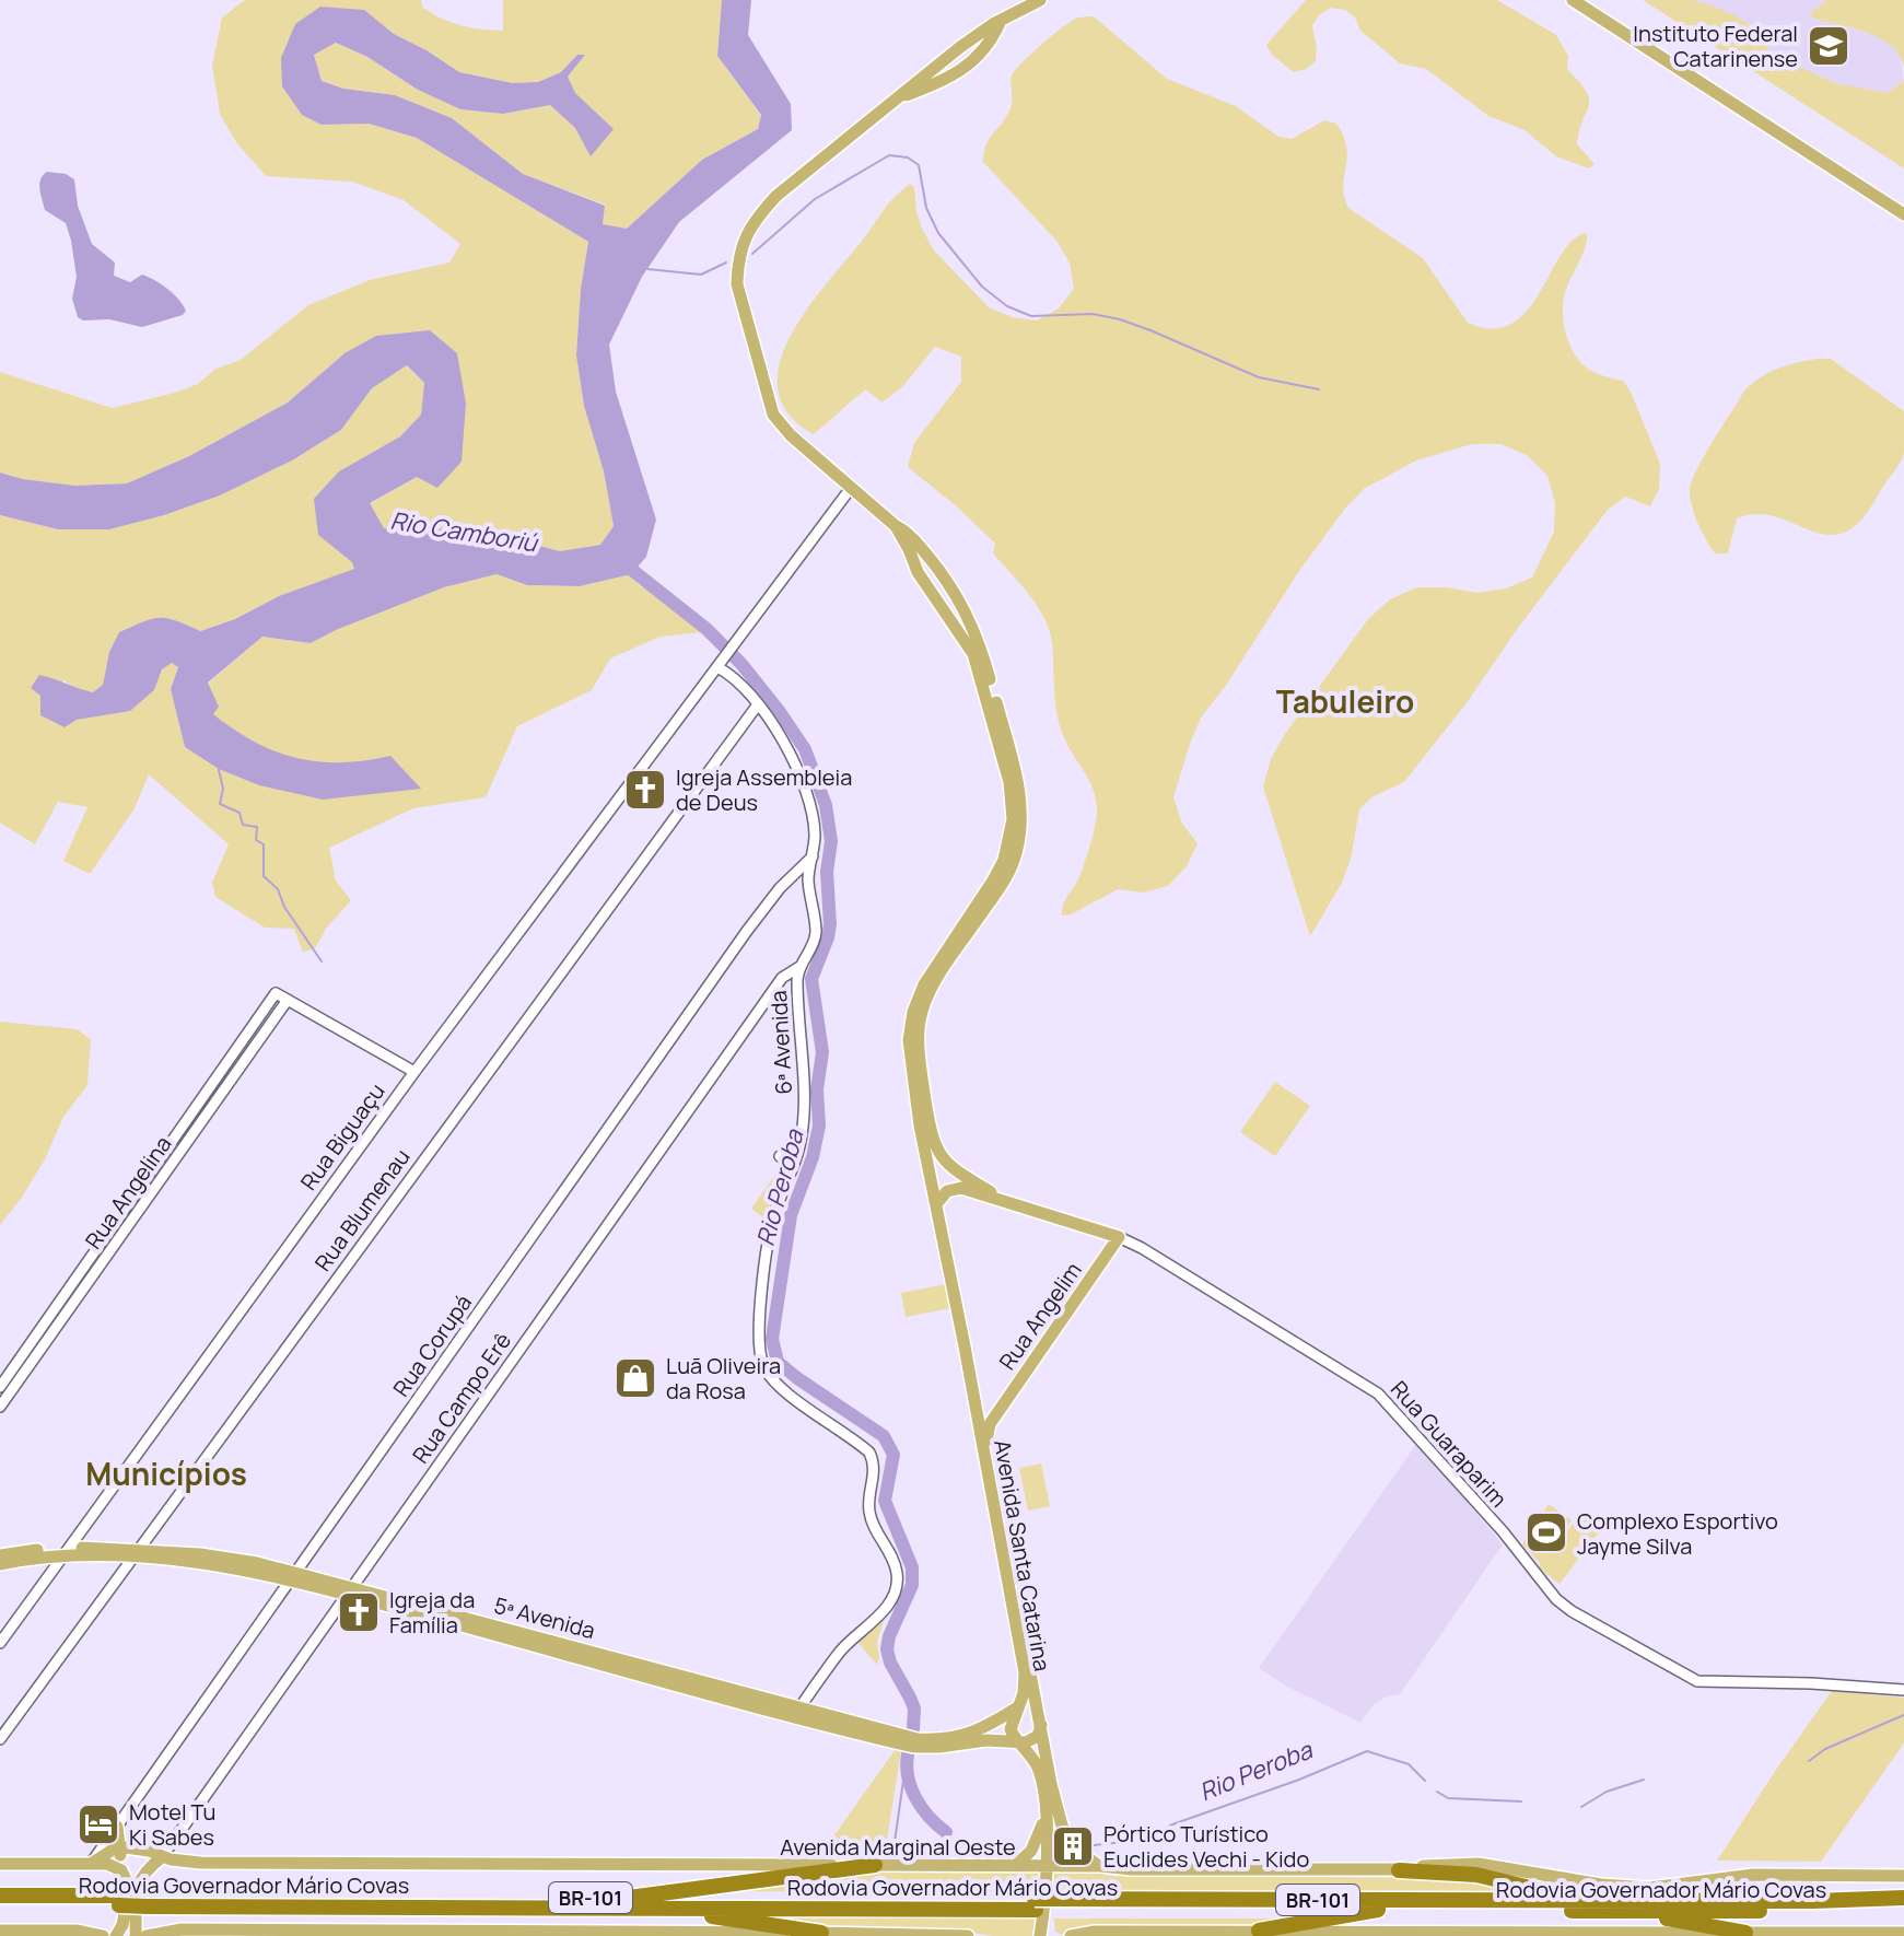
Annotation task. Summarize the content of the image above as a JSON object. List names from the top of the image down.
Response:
{
  "streets": {
    "highway": ["Rodovia Governador Mário Covas", "BR-101"],
    "main road": [
      "Rua Angelim",
      "Rua Guaraparim",
      "Avenida Santa Catarina",
      "5ª Avenida",
      "Avenida Marginal Oeste"
    ],
    "street": [
      "6ª Avenida",
      "Rua Biguaçu",
      "Rua Angelina",
      "Rua Blumenau",
      "Rua Corupá",
      "Rua Campo Erê"
    ]
  },
  "crossings": [
    ["6ª Avenida", "Rua Biguaçu"],
    ["6ª Avenida", "Rua Blumenau"],
    ["6ª Avenida", "Rua Corupá"],
    ["6ª Avenida", "Rua Campo Erê"],
    ["6ª Avenida", "5ª Avenida"],
    ["Rua Biguaçu", "Avenida Santa Catarina"],
    ["Rua Biguaçu", "5ª Avenida"],
    ["Rua Blumenau", "5ª Avenida"],
    ["Rua Angelim", "Rua Guaraparim"],
    ["Rua Angelim", "Avenida Santa Catarina"],
    ["Rua Corupá", "5ª Avenida"],
    ["Rua Campo Erê", "5ª Avenida"],
    ["Rua Campo Erê", "Avenida Marginal Oeste"],
    ["Rua Guaraparim", "Avenida Santa Catarina"],
    ["Avenida Santa Catarina", "5ª Avenida"],
    ["Avenida Santa Catarina", "Avenida Marginal Oeste"],
    ["Avenida Santa Catarina", "Rodovia Governador Mário Covas"]
  ],
  "districts": ["Tabuleiro", "Municípios"],
  "water": ["Rio Camboriú", "Rio Peroba"],
  "places": {
    "school or university": ["Instituto Federal Catarinense"],
    "church": ["Igreja Assembleia de Deus", "Igreja da Família"],
    "shop": ["Luã Oliveira da Rosa"],
    "sports": ["Complexo Esportivo Jayme Silva"],
    "hotel": ["Motel Tu Ki Sabes"],
    "building": ["Pórtico Turístico Euclides Vechi - Kido"]
  }
}
